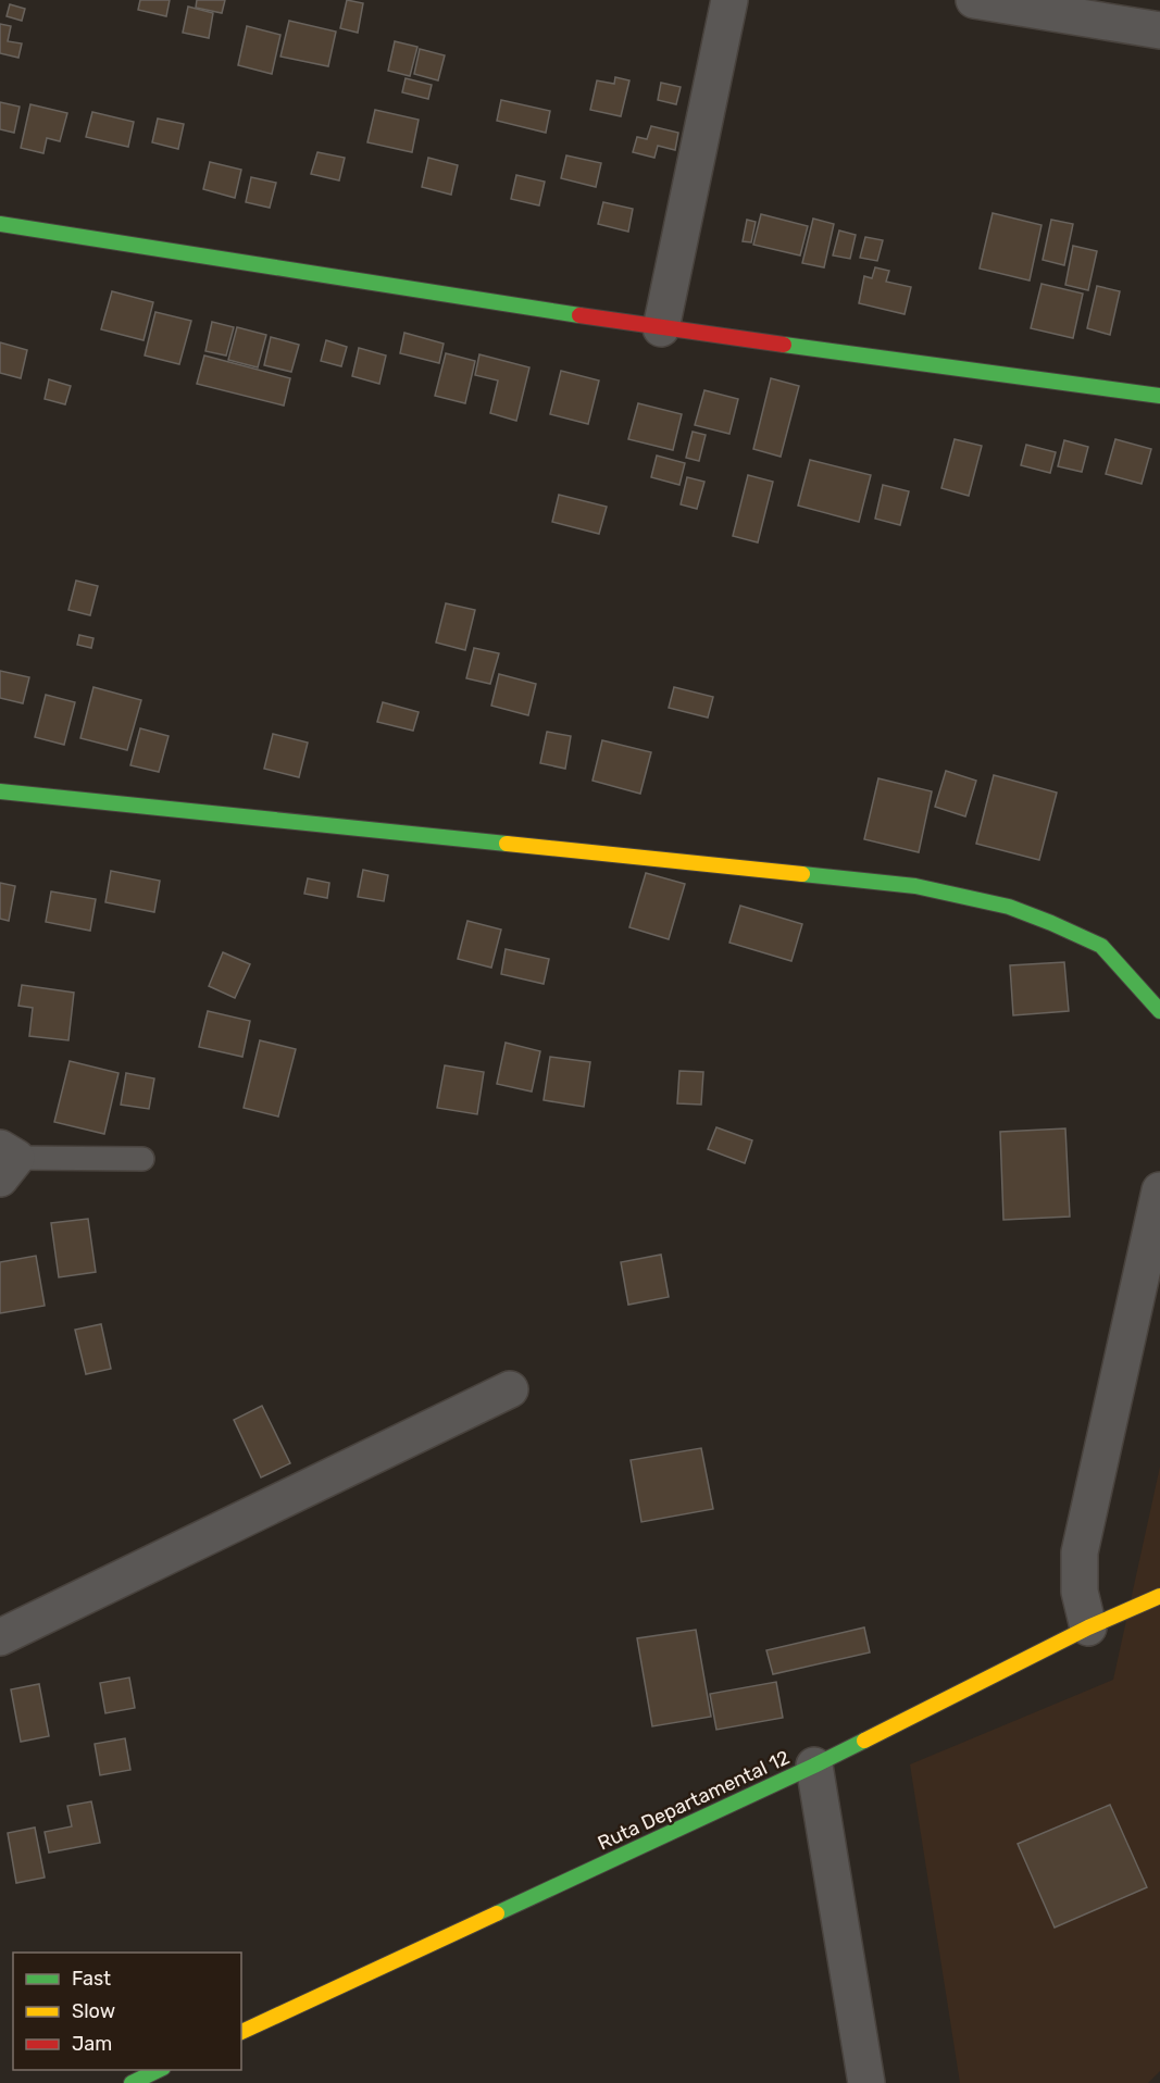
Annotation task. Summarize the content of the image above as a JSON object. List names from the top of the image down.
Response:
{
  "streets": {
    "street": ["Ruta Departamental 12"]
  },
  "legend": ["Fast", "Slow", "Jam"]
}
